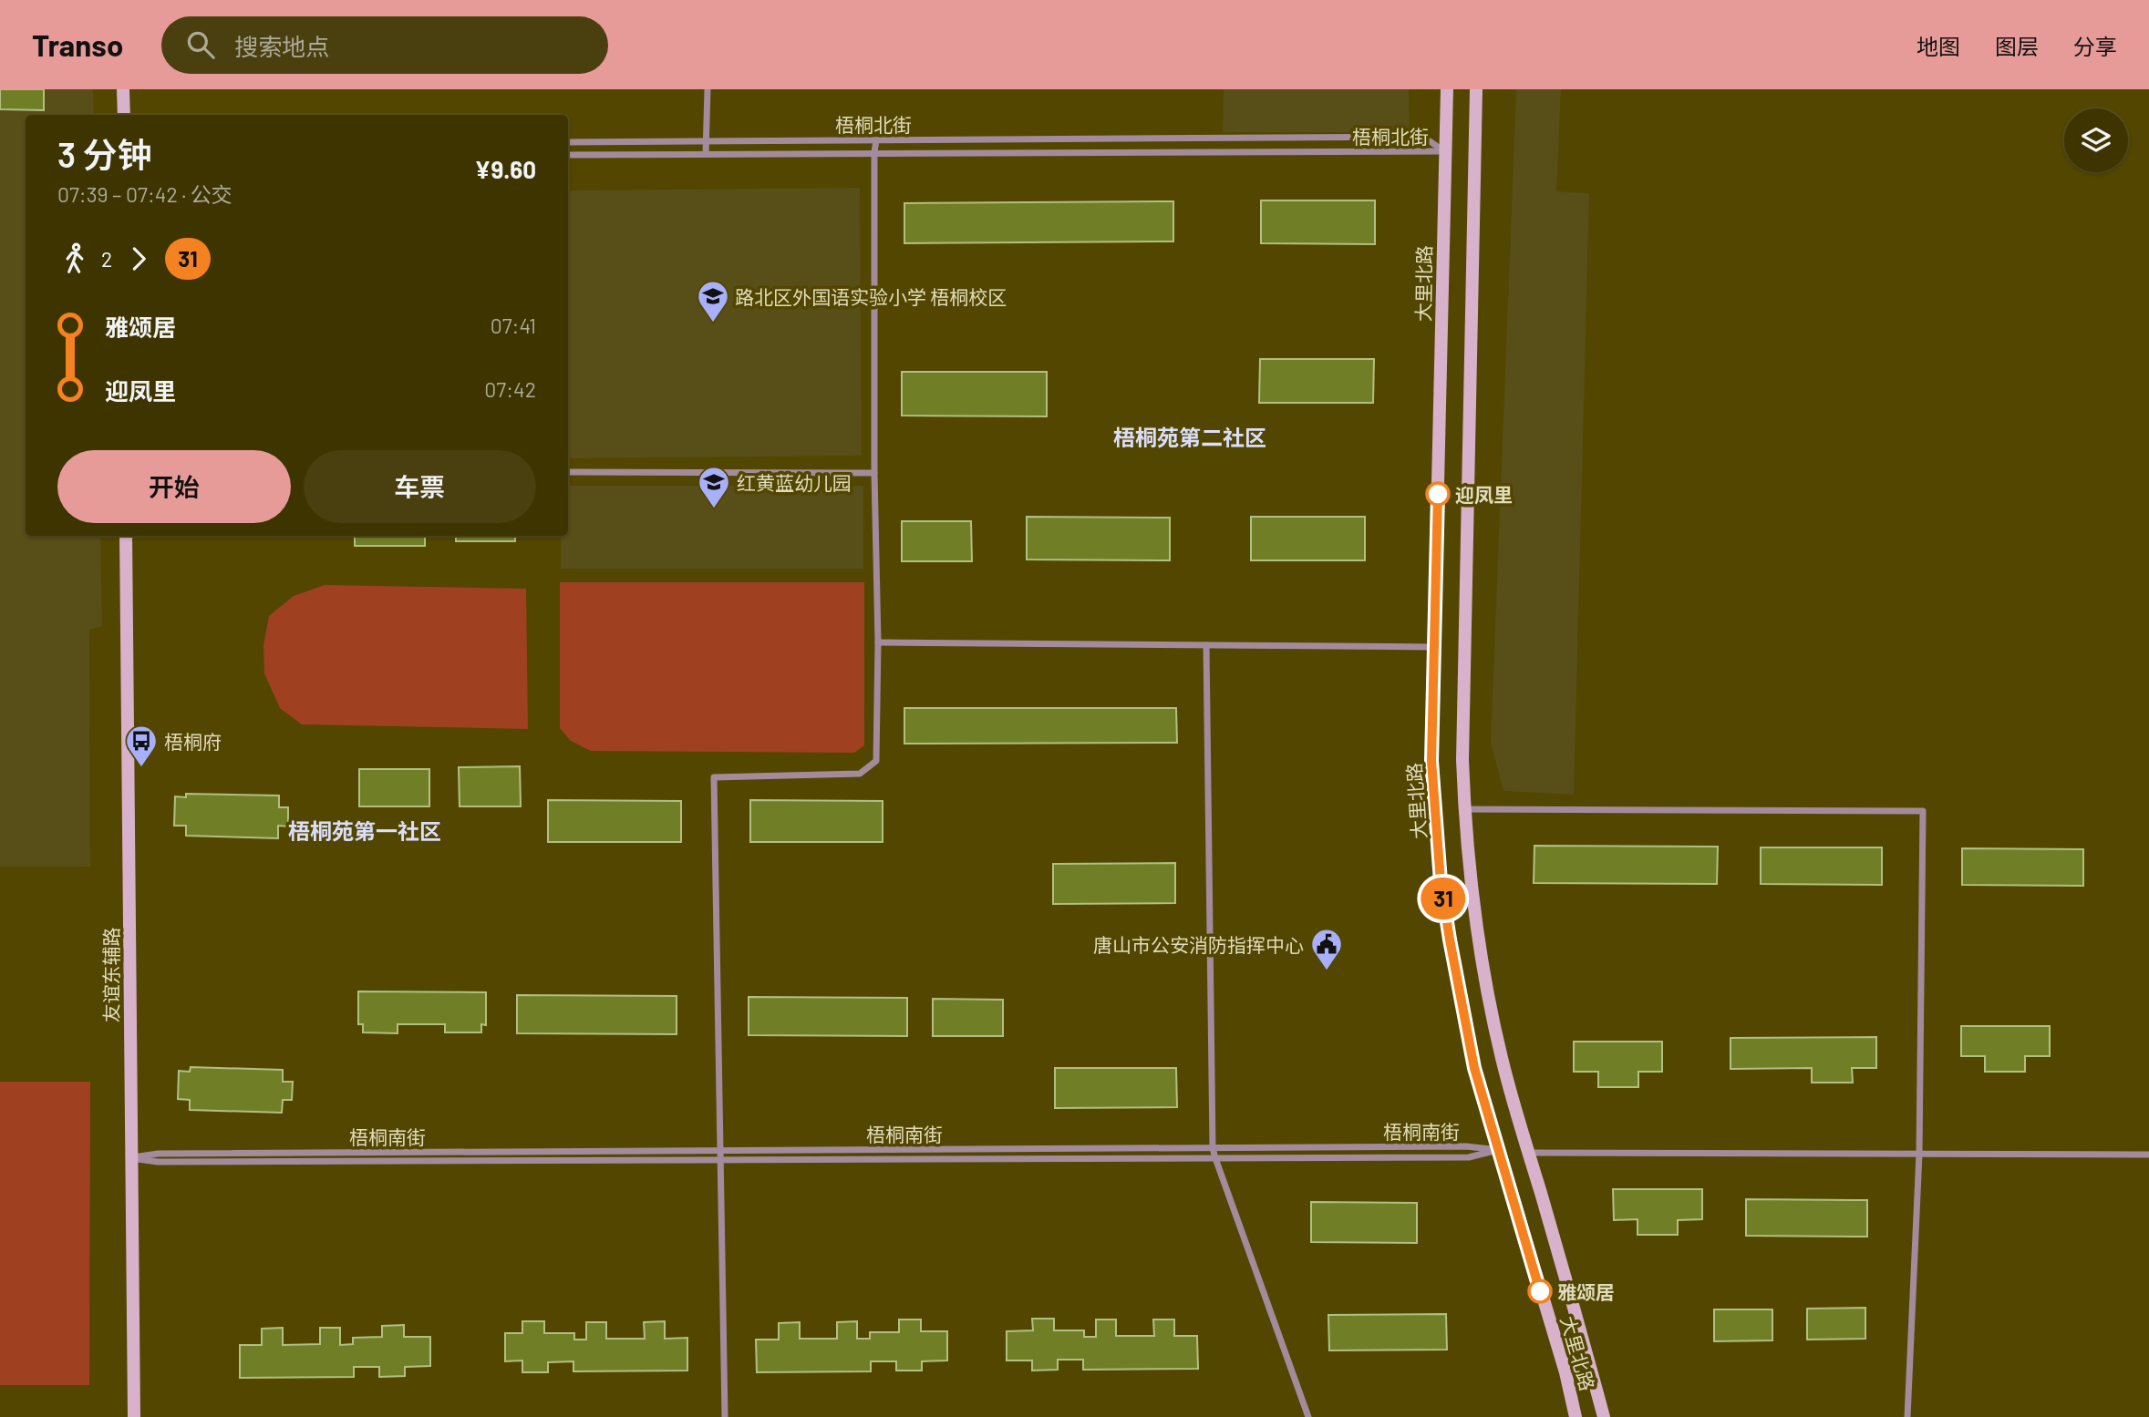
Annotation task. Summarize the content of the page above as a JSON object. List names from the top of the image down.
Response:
{
  "streets": {
    "main road": ["大里北路", "友谊东辅路"],
    "street": ["梧桐北街", "梧桐南街"]
  },
  "crossings": [
    ["梧桐北街", "大里北路"],
    ["大里北路", "梧桐南街"],
    ["友谊东辅路", "梧桐南街"]
  ],
  "districts": ["梧桐苑第二社区", "梧桐苑第一社区"],
  "places": {
    "school or university": ["路北区外国语实验小学 梧桐校区", "红黄蓝幼儿园"],
    "other": ["迎凤里", "雅颂居"],
    "bus stop": ["梧桐府"],
    "public building": ["唐山市公安消防指挥中心"]
  },
  "lines": ["bus line 31"],
  "page": {
    "header": "Transo",
    "search": "搜索地点",
    "nav": ["地图", "图层", "分享"],
    "on_map": "31",
    "heading": ["3 分钟", "07:39 – 07:42 · 公交", "¥9.60"],
    "legs": ["2", "31"],
    "list": [
      {
        "name": "雅颂居",
        "value": "07:41"
      },
      {
        "name": "迎凤里",
        "value": "07:42"
      }
    ],
    "buttons": ["开始", "车票"]
  }
}
